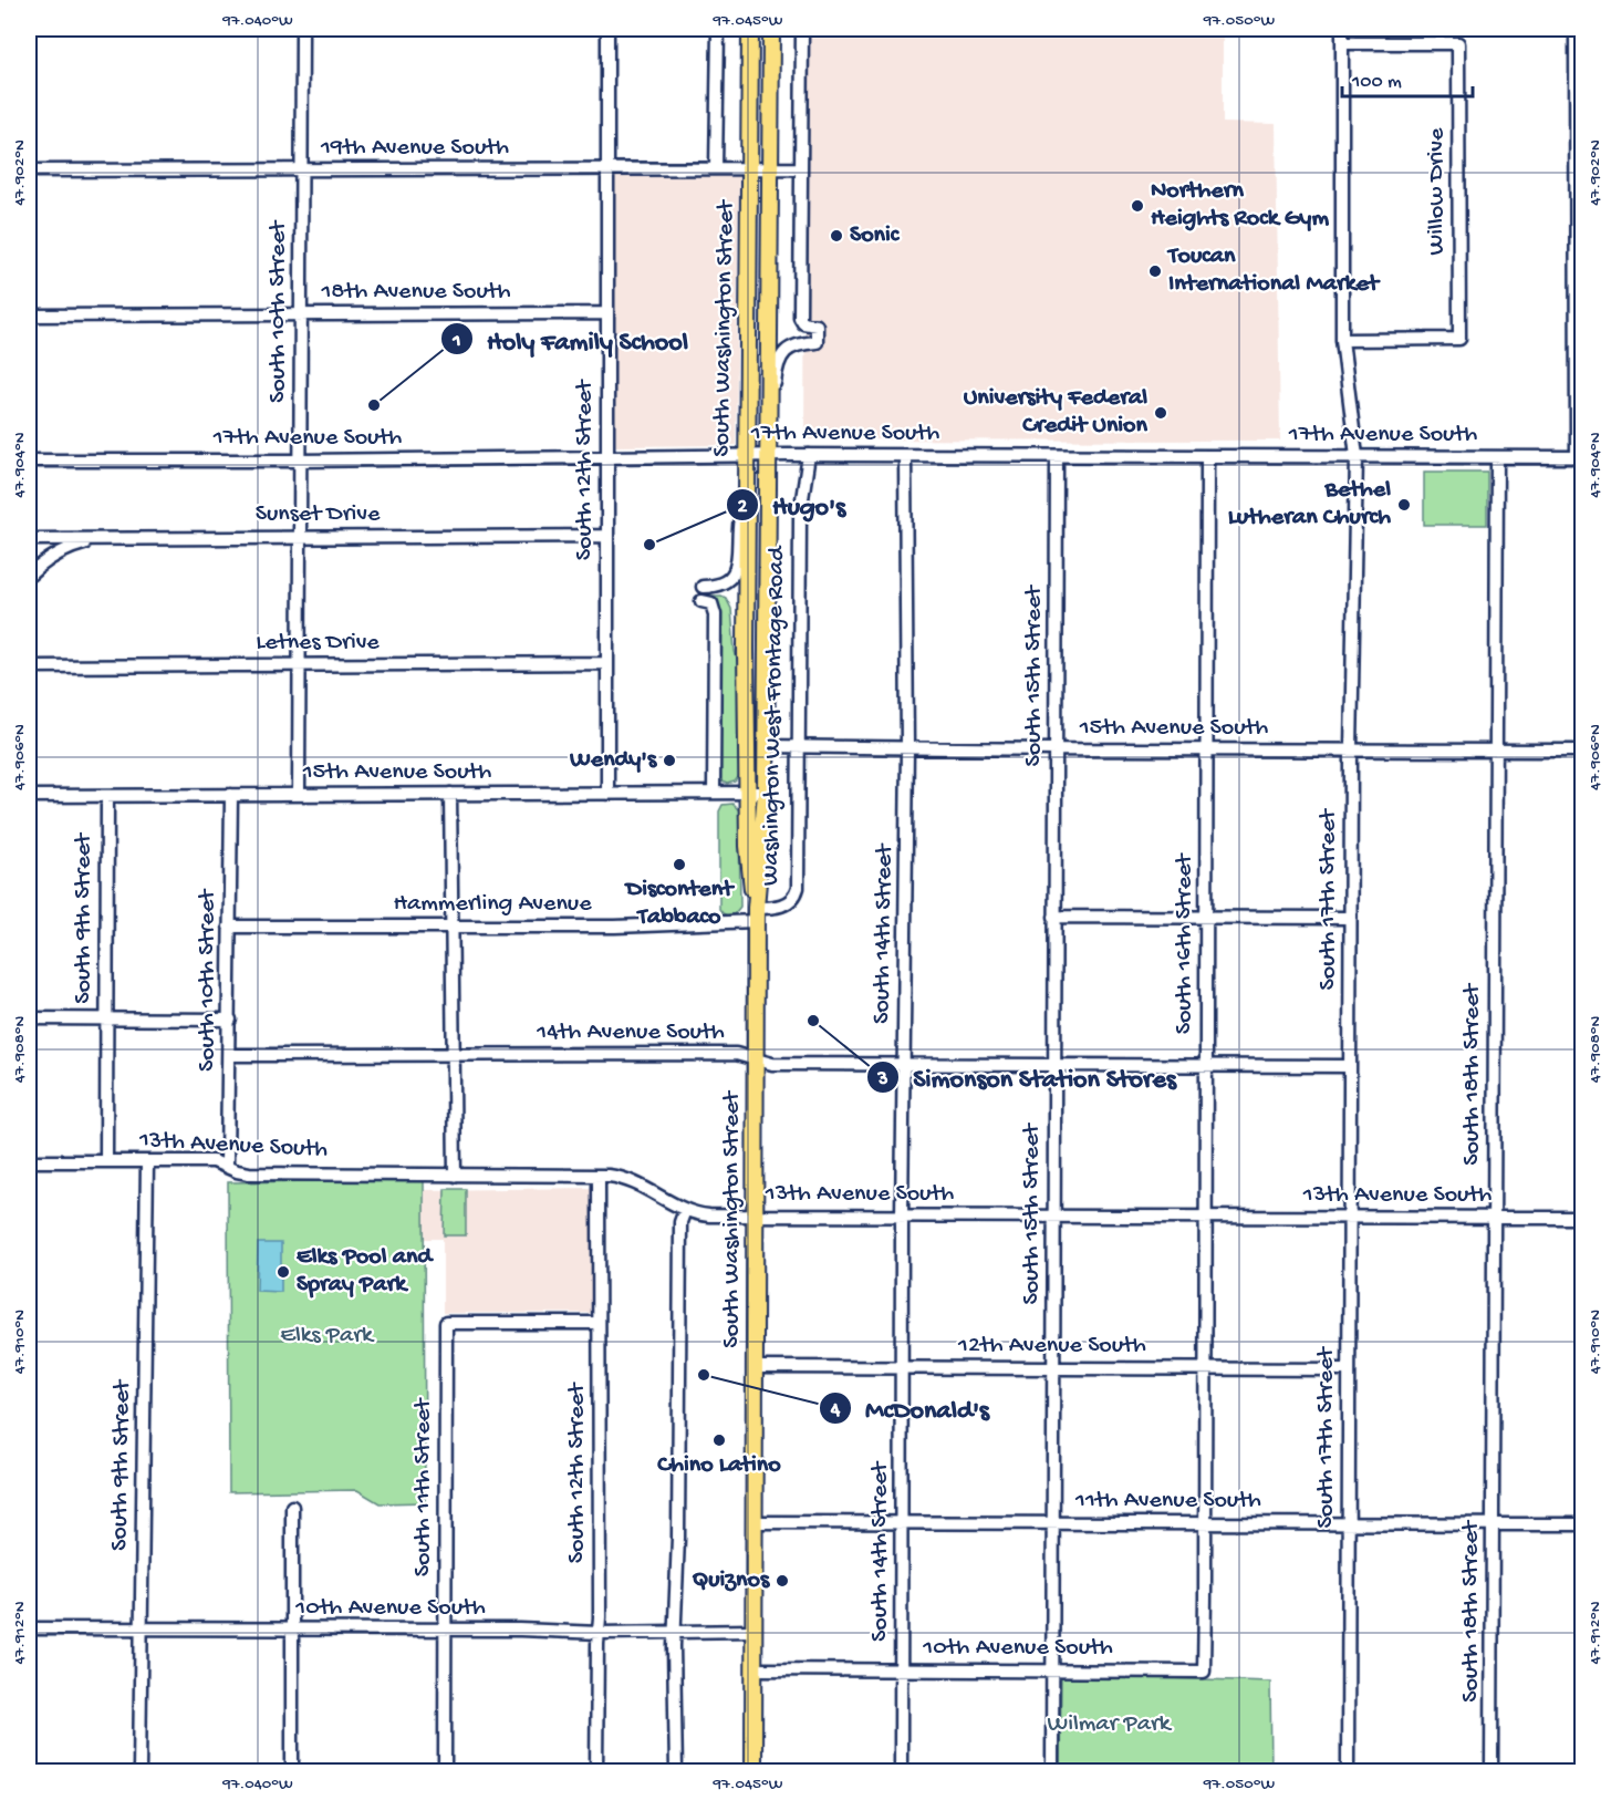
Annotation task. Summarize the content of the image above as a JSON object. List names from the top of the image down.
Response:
{
  "streets": {
    "main road": ["South Washington Street"],
    "street": [
      "19th Avenue South",
      "Willow Drive",
      "18th Avenue South",
      "South 10th Street",
      "17th Avenue South",
      "South 12th Street",
      "Sunset Drive",
      "Letnes Drive",
      "South 15th Street",
      "Washington West Frontage Road",
      "15th Avenue South",
      "South 17th Street",
      "Hammerling Avenue",
      "South 9th Street",
      "South 14th Street",
      "South 16th Street",
      "14th Avenue South",
      "South 18th Street",
      "13th Avenue South",
      "12th Avenue South",
      "South 11th Street",
      "11th Avenue South",
      "10th Avenue South"
    ]
  },
  "crossings": [
    ["19th Avenue South", "South 10th Street"],
    ["19th Avenue South", "South Washington Street"],
    ["19th Avenue South", "South 12th Street"],
    ["Willow Drive", "South 17th Street"],
    ["18th Avenue South", "South 10th Street"],
    ["18th Avenue South", "South 12th Street"],
    ["South 10th Street", "17th Avenue South"],
    ["South 10th Street", "Sunset Drive"],
    ["South 10th Street", "Letnes Drive"],
    ["South 10th Street", "15th Avenue South"],
    ["South 10th Street", "Hammerling Avenue"],
    ["South 10th Street", "14th Avenue South"],
    ["South 10th Street", "13th Avenue South"],
    ["South Washington Street", "17th Avenue South"],
    ["South Washington Street", "Washington West Frontage Road"],
    ["South Washington Street", "15th Avenue South"],
    ["South Washington Street", "Hammerling Avenue"],
    ["South Washington Street", "14th Avenue South"],
    ["South Washington Street", "13th Avenue South"],
    ["South Washington Street", "12th Avenue South"],
    ["South Washington Street", "11th Avenue South"],
    ["South Washington Street", "10th Avenue South"],
    ["17th Avenue South", "South 12th Street"],
    ["17th Avenue South", "South 15th Street"],
    ["17th Avenue South", "Washington West Frontage Road"],
    ["17th Avenue South", "South 17th Street"],
    ["17th Avenue South", "South 14th Street"],
    ["17th Avenue South", "South 16th Street"],
    ["17th Avenue South", "South 18th Street"],
    ["South 12th Street", "Sunset Drive"],
    ["South 12th Street", "Letnes Drive"],
    ["South 12th Street", "15th Avenue South"],
    ["South 12th Street", "13th Avenue South"],
    ["South 12th Street", "South 11th Street"],
    ["South 12th Street", "10th Avenue South"],
    ["South 15th Street", "15th Avenue South"],
    ["South 15th Street", "14th Avenue South"],
    ["South 15th Street", "13th Avenue South"],
    ["South 15th Street", "12th Avenue South"],
    ["South 15th Street", "11th Avenue South"],
    ["South 15th Street", "10th Avenue South"],
    ["Washington West Frontage Road", "15th Avenue South"],
    ["Washington West Frontage Road", "Hammerling Avenue"],
    ["15th Avenue South", "South 17th Street"],
    ["15th Avenue South", "South 9th Street"],
    ["15th Avenue South", "South 14th Street"],
    ["15th Avenue South", "South 16th Street"],
    ["15th Avenue South", "South 18th Street"],
    ["South 17th Street", "14th Avenue South"],
    ["South 17th Street", "13th Avenue South"],
    ["South 17th Street", "12th Avenue South"],
    ["South 17th Street", "11th Avenue South"],
    ["South 9th Street", "13th Avenue South"],
    ["South 9th Street", "10th Avenue South"],
    ["South 14th Street", "14th Avenue South"],
    ["South 14th Street", "13th Avenue South"],
    ["South 14th Street", "12th Avenue South"],
    ["South 14th Street", "11th Avenue South"],
    ["South 14th Street", "10th Avenue South"],
    ["South 16th Street", "14th Avenue South"],
    ["South 16th Street", "13th Avenue South"],
    ["South 16th Street", "12th Avenue South"],
    ["South 16th Street", "11th Avenue South"],
    ["South 16th Street", "10th Avenue South"],
    ["South 18th Street", "13th Avenue South"],
    ["South 18th Street", "11th Avenue South"],
    ["South 11th Street", "10th Avenue South"]
  ],
  "parks": ["Elks Park", "Wilmar Park"],
  "places": [
    "Northern Heights Rock Gym",
    "Sonic",
    "Toucan International Market",
    "Holy Family School",
    "University Federal Credit Union",
    "Bethel Lutheran Church",
    "Hugo's",
    "Wendy's",
    "Discontent Tabbaco",
    "Simonson Station Stores",
    "Elks Pool and Spray Park",
    "McDonald's",
    "Chino Latino",
    "Quiznos"
  ],
  "scale_bar": "100 m",
  "coordinates": [
    "97.040°W",
    "97.045°W",
    "97.050°W",
    "47.902°N",
    "47.904°N",
    "47.906°N",
    "47.908°N",
    "47.910°N",
    "47.912°N"
  ]
}
